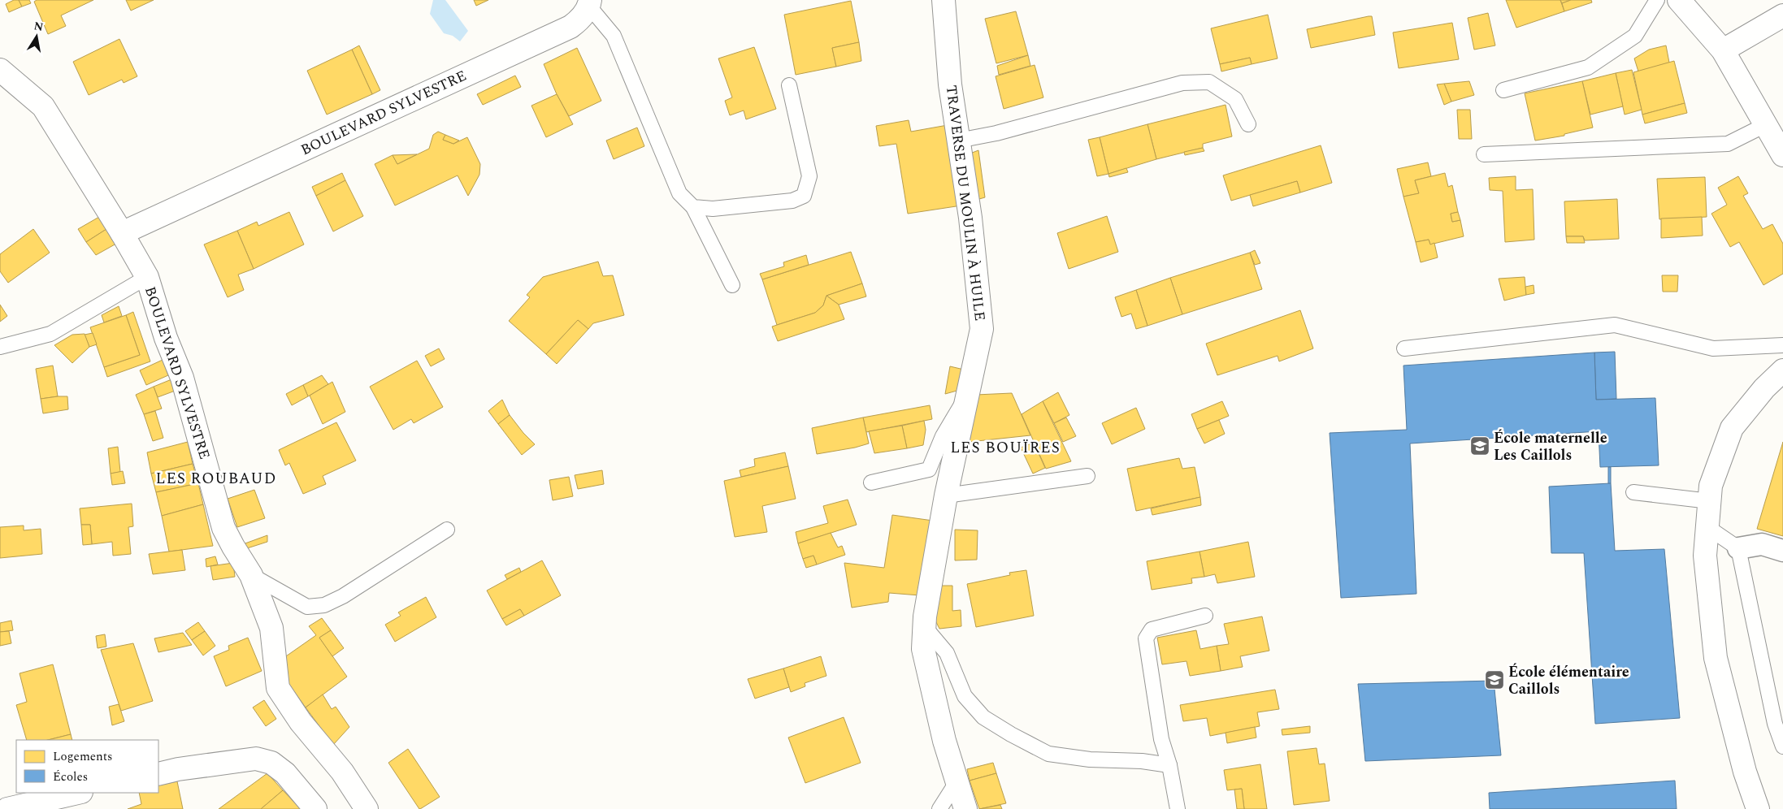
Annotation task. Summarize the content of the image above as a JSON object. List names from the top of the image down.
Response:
{
  "streets": {
    "street": ["BOULEVARD SYLVESTRE", "TRAVERSE DU MOULIN À HUILE"]
  },
  "districts": ["LES BOUÏRES", "LES ROUBAUD"],
  "places": {
    "school or university": ["École maternelle Les Caillols", "École élémentaire Caillols"]
  },
  "legend": ["Logements", "Écoles"],
  "north": "top"
}
